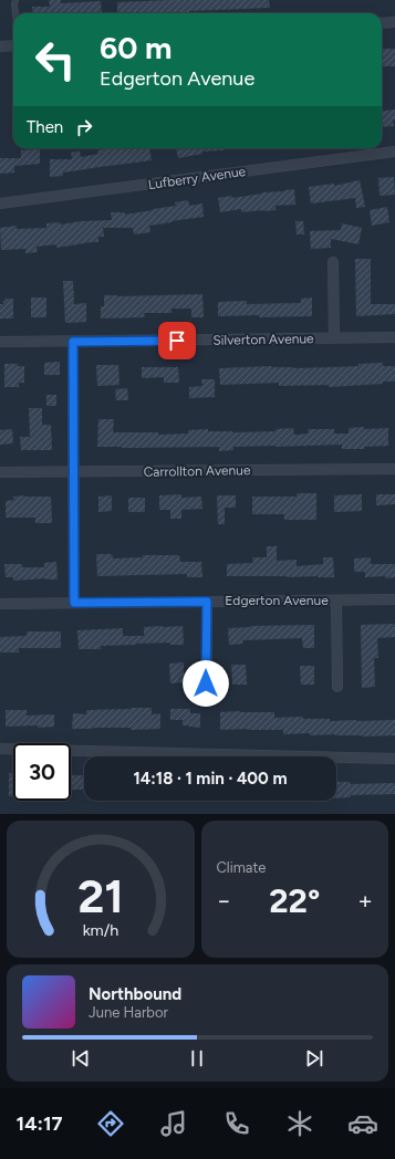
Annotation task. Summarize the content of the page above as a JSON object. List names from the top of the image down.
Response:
{
  "streets": {
    "street": [
      "Lufberry Avenue",
      "Silverton Avenue",
      "Carrollton Avenue",
      "Edgerton Avenue"
    ]
  },
  "page": {
    "turn": ["60 m", "Edgerton Avenue"],
    "then": "Then",
    "limit": "30",
    "trip": "14:18 · 1 min · 400 m",
    "tile": "Climate",
    "heat": ["−", "22°", "+"],
    "song": ["Northbound", "June Harbor"],
    "tabs": "14:17",
    "gauge": ["21", "km/h"]
  }
}
